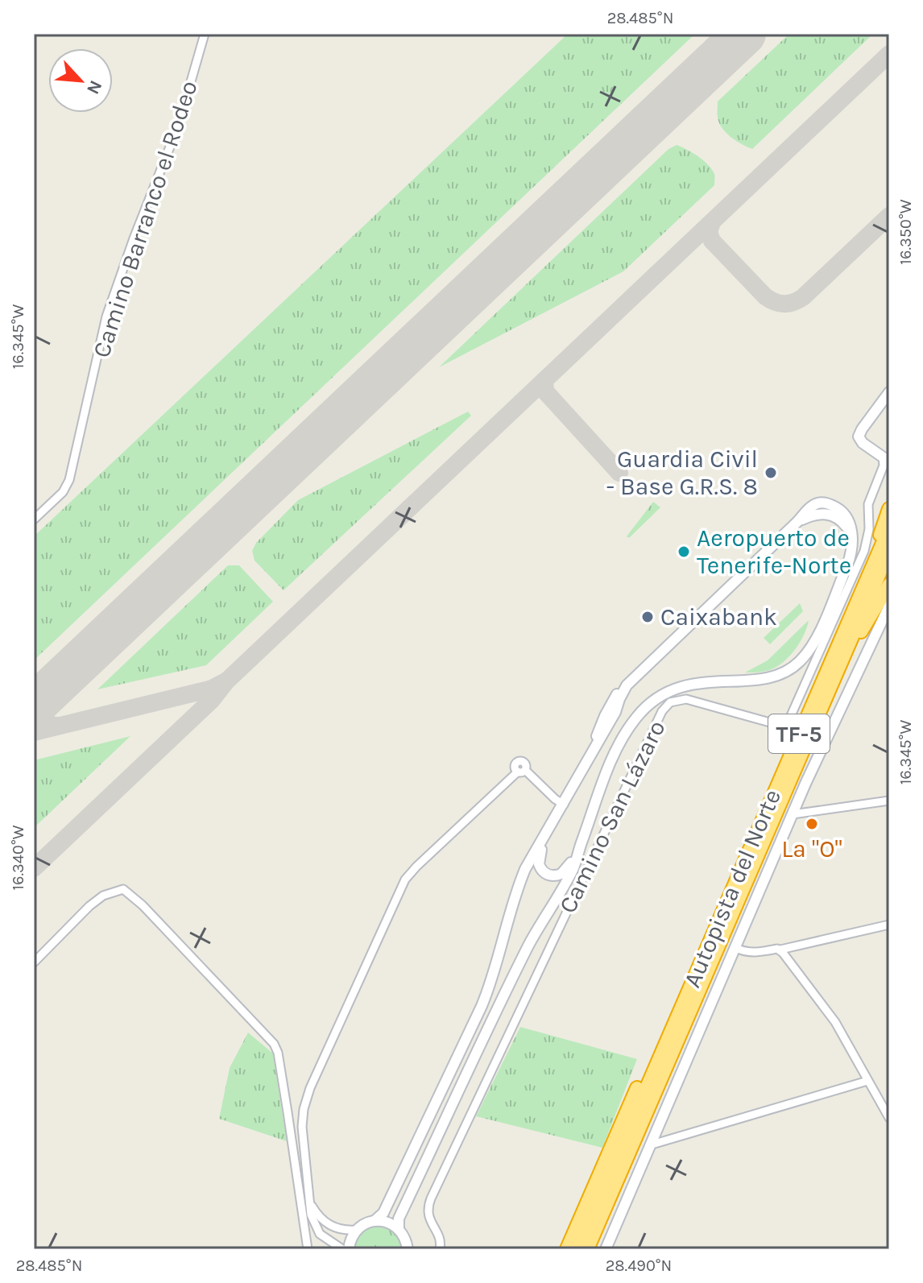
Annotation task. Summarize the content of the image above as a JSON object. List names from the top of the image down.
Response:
{
  "streets": {
    "highway": ["TF-5", "Autopista del Norte"],
    "street": ["Camino Barranco el Rodeo", "Camino San Lázaro"]
  },
  "places": [
    "Guardia Civil - Base G.R.S. 8",
    "Aeropuerto de Tenerife-Norte",
    "Caixabank",
    "La \"O\""
  ],
  "north": "bottom right",
  "coordinates": [
    "28.485°N",
    "16.350°W",
    "16.345°W",
    "16.340°W",
    "28.490°N"
  ]
}
